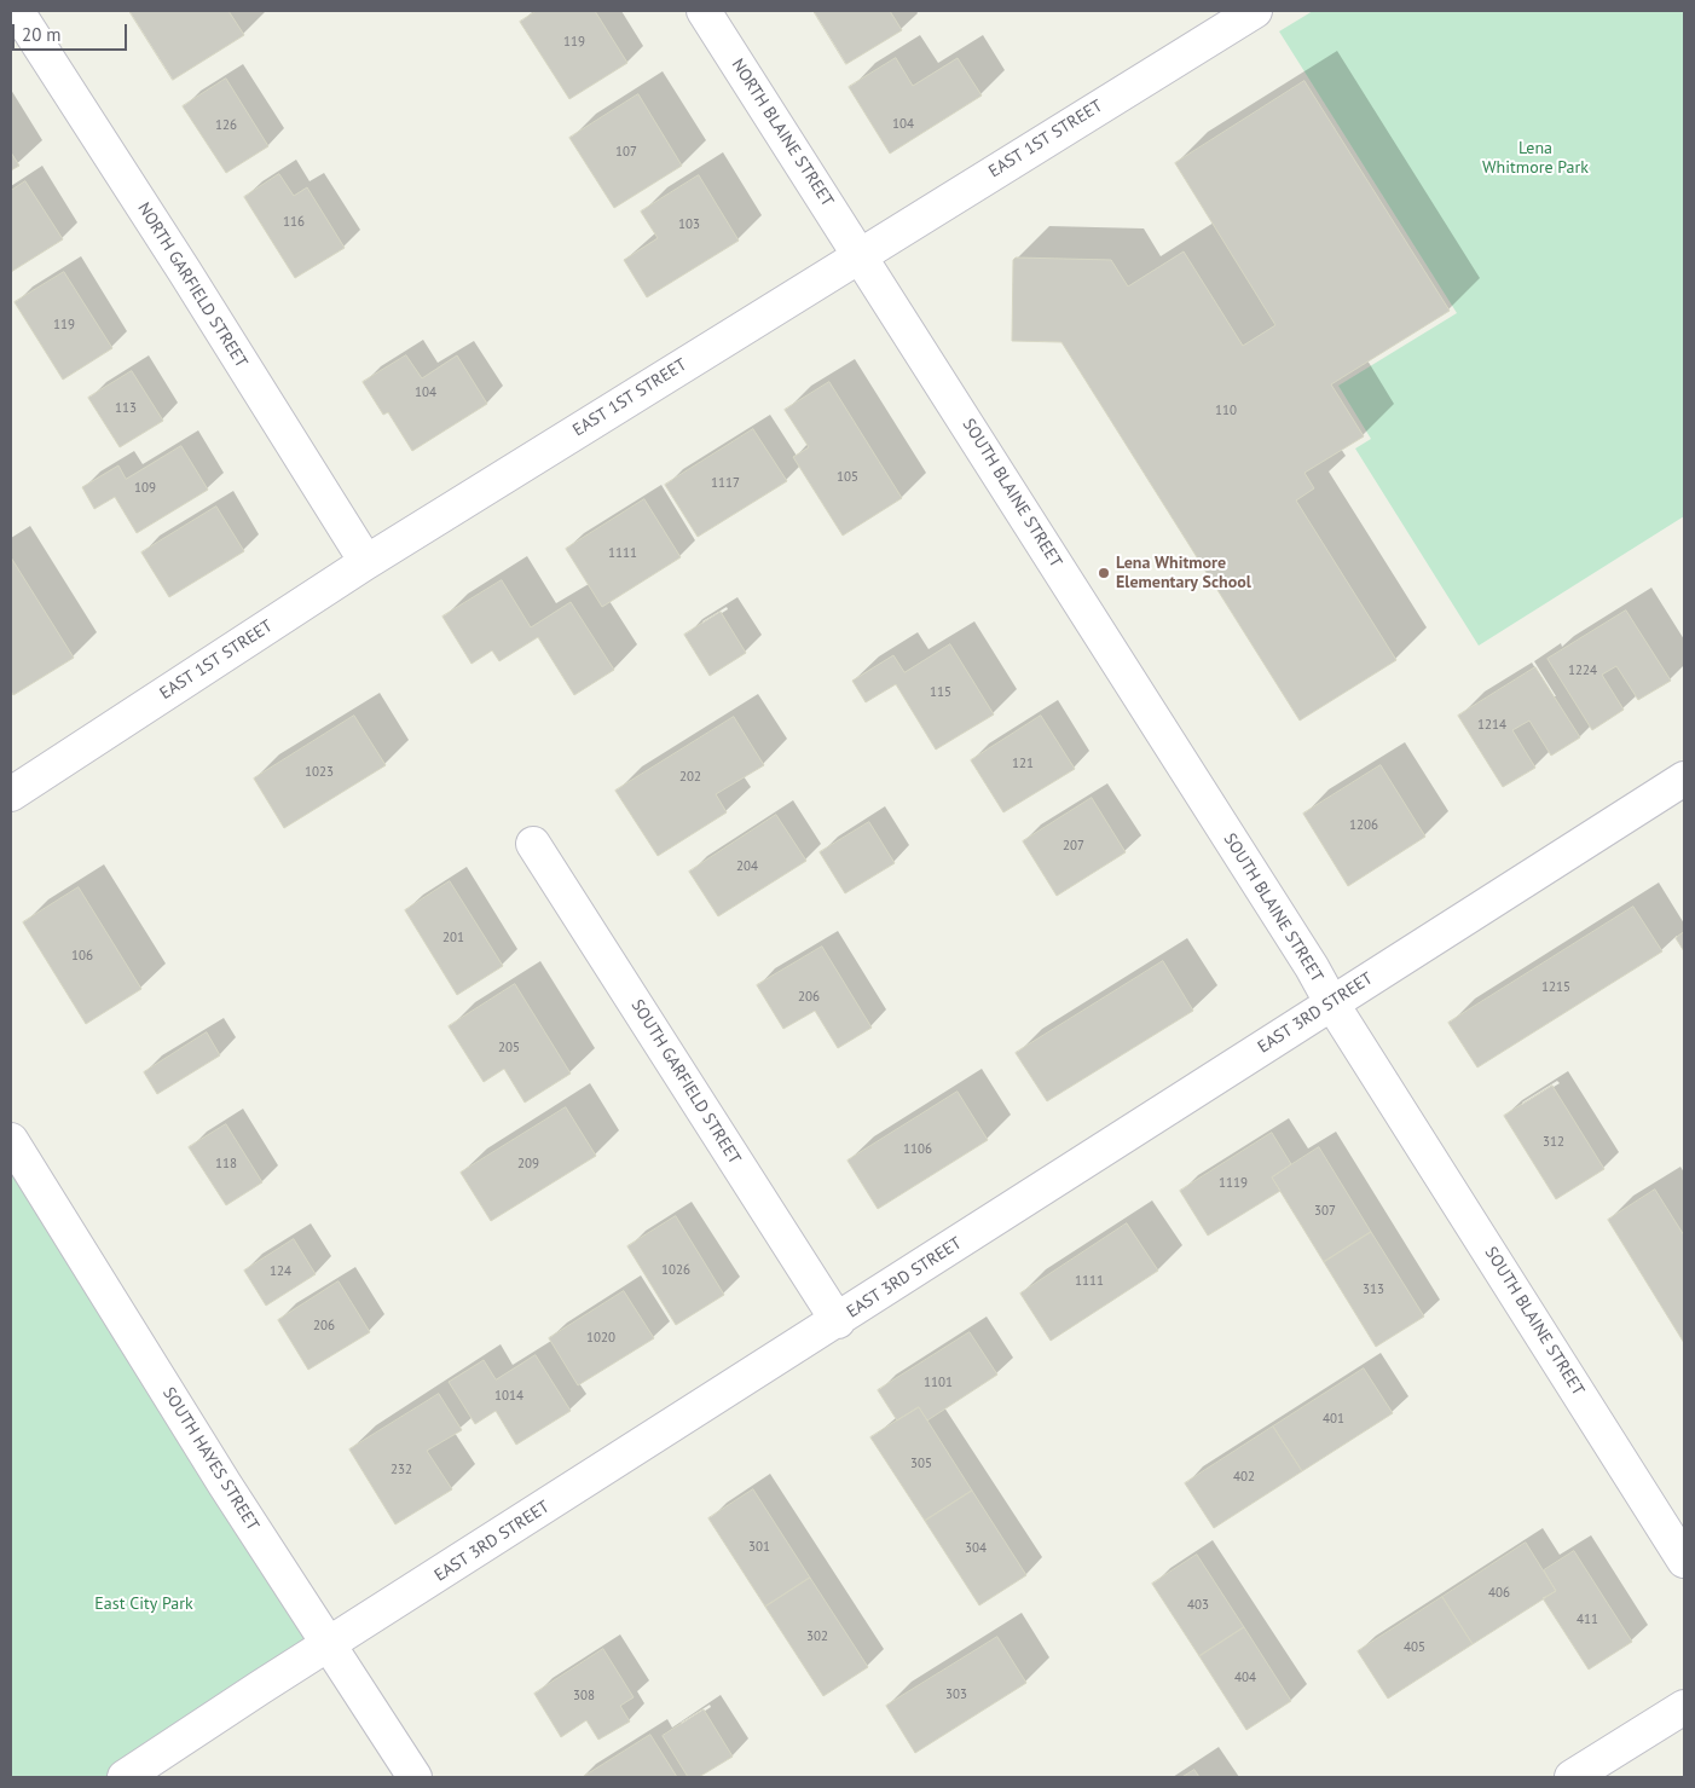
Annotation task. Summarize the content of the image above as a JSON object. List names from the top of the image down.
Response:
{
  "streets": {
    "street": [
      "NORTH BLAINE STREET",
      "EAST 1ST STREET",
      "NORTH GARFIELD STREET",
      "SOUTH BLAINE STREET",
      "EAST 3RD STREET",
      "SOUTH GARFIELD STREET",
      "SOUTH HAYES STREET"
    ]
  },
  "crossings": [
    ["NORTH BLAINE STREET", "EAST 1ST STREET"],
    ["NORTH BLAINE STREET", "SOUTH BLAINE STREET"],
    ["EAST 1ST STREET", "NORTH GARFIELD STREET"],
    ["EAST 1ST STREET", "SOUTH BLAINE STREET"],
    ["SOUTH BLAINE STREET", "EAST 3RD STREET"],
    ["EAST 3RD STREET", "SOUTH GARFIELD STREET"],
    ["EAST 3RD STREET", "SOUTH HAYES STREET"]
  ],
  "parks": ["Lena Whitmore Park", "East City Park"],
  "places": ["Lena Whitmore Elementary School"],
  "house_numbers": [
    "119",
    "104",
    "126",
    "107",
    "116",
    "103",
    "119",
    "104",
    "113",
    "110",
    "105",
    "1117",
    "109",
    "1111",
    "1224",
    "115",
    "1214",
    "121",
    "1023",
    "202",
    "1206",
    "207",
    "204",
    "201",
    "106",
    "1215",
    "206",
    "205",
    "312",
    "1106",
    "118",
    "209",
    "1119",
    "307",
    "1026",
    "124",
    "1111",
    "313",
    "206",
    "1020",
    "1101",
    "1014",
    "401",
    "305",
    "232",
    "402",
    "301",
    "304",
    "406",
    "403",
    "411",
    "302",
    "405",
    "404",
    "303",
    "308"
  ],
  "scale_bar": "20 m"
}
